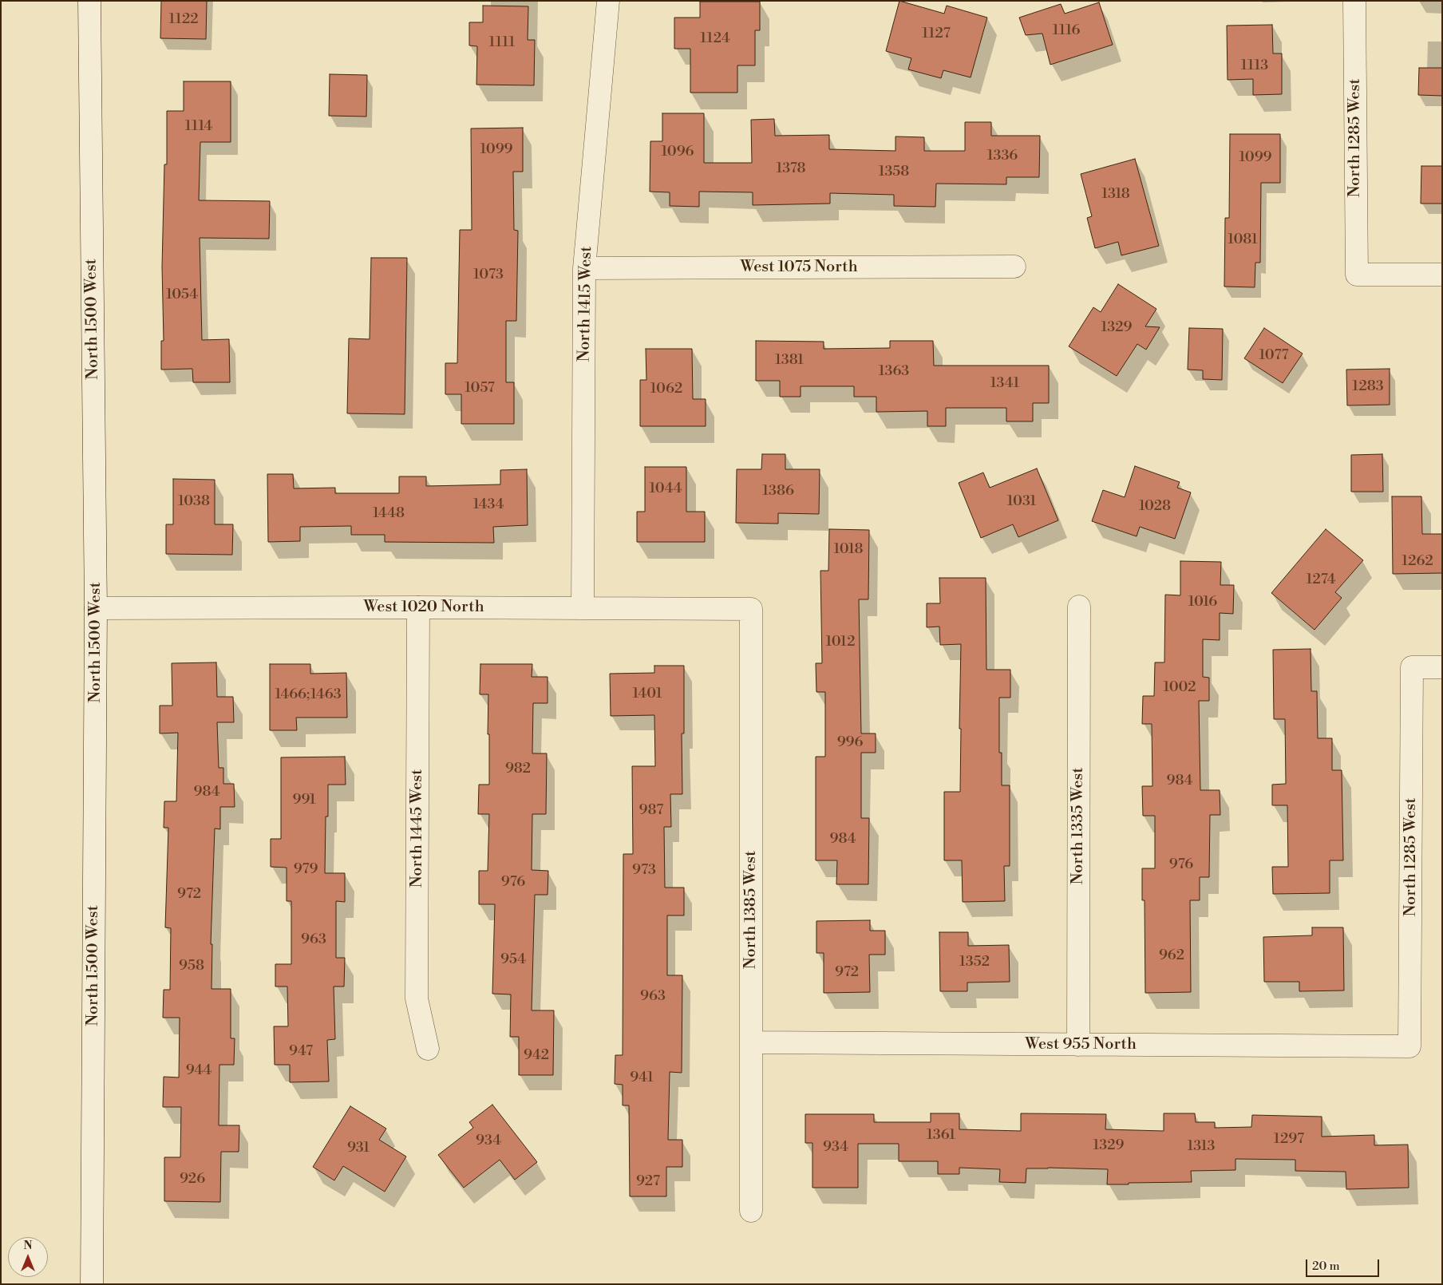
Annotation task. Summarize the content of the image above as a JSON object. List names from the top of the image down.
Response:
{
  "streets": {
    "street": [
      "North 1285 West",
      "West 1075 North",
      "North 1415 West",
      "North 1500 West",
      "West 1020 North",
      "North 1335 West",
      "North 1445 West",
      "North 1385 West",
      "West 955 North"
    ]
  },
  "crossings": [
    ["North 1285 West", "West 955 North"],
    ["West 1075 North", "North 1415 West"],
    ["North 1415 West", "West 1020 North"],
    ["North 1500 West", "West 1020 North"],
    ["West 1020 North", "North 1445 West"],
    ["West 1020 North", "North 1385 West"],
    ["North 1335 West", "West 955 North"],
    ["North 1385 West", "West 955 North"]
  ],
  "house_numbers": [
    "1122",
    "1116",
    "1127",
    "1124",
    "1111",
    "1113",
    "1114",
    "1099",
    "1096",
    "1336",
    "1099",
    "1378",
    "1358",
    "1318",
    "1081",
    "1073",
    "1054",
    "1329",
    "1077",
    "1381",
    "1363",
    "1341",
    "1283",
    "1057",
    "1062",
    "1044",
    "1386",
    "1038",
    "1031",
    "1434",
    "1028",
    "1448",
    "1018",
    "1262",
    "1274",
    "1016",
    "1012",
    "1002",
    "1401",
    "1466;1463",
    "996",
    "982",
    "984",
    "984",
    "991",
    "987",
    "984",
    "976",
    "979",
    "973",
    "976",
    "972",
    "963",
    "962",
    "954",
    "1352",
    "958",
    "972",
    "963",
    "947",
    "942",
    "944",
    "941",
    "1361",
    "1297",
    "934",
    "1329",
    "1313",
    "934",
    "931",
    "926",
    "927"
  ],
  "scale_bar": "20 m",
  "north": "top"
}
